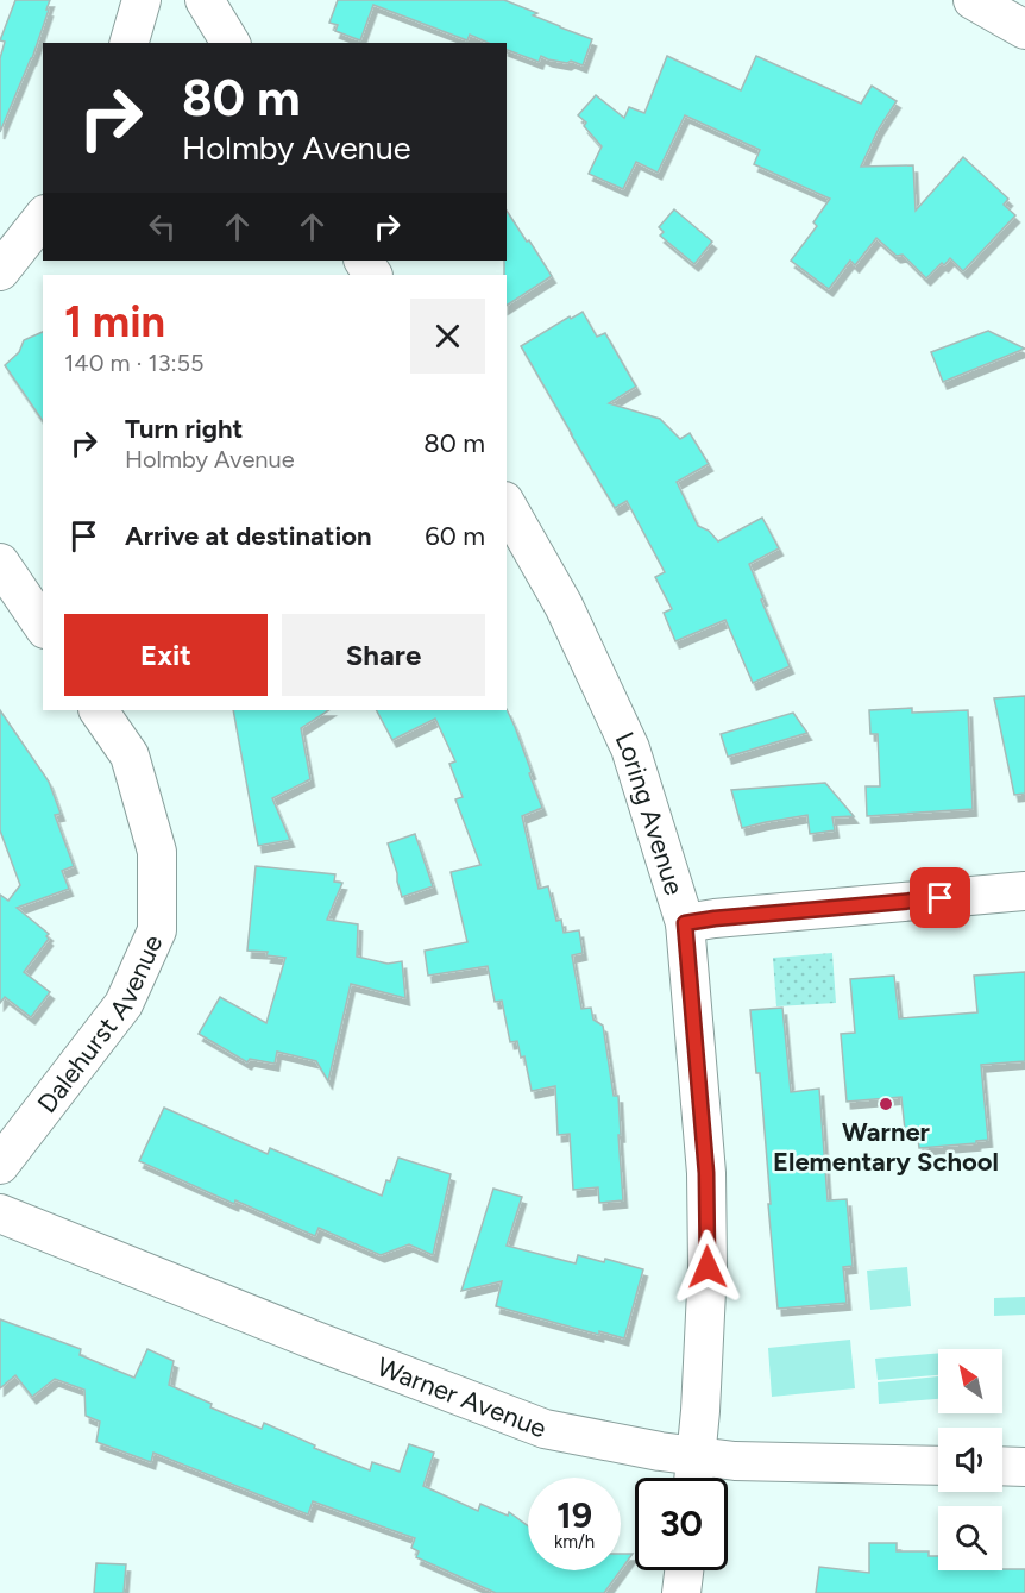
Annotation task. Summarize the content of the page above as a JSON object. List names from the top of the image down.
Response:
{
  "streets": {
    "street": ["Loring Avenue", "Dalehurst Avenue", "Warner Avenue"]
  },
  "crossings": [
    ["Loring Avenue", "Warner Avenue"]
  ],
  "places": ["Warner Elementary School"],
  "north": "top left",
  "page": {
    "turn": ["80 m", "Holmby Avenue"],
    "heading": ["1 min", "140 m · 13:55"],
    "list": [
      {
        "name": "Turn right",
        "note": "Holmby Avenue",
        "value": "80 m"
      },
      {
        "name": "Arrive at destination",
        "value": "60 m"
      }
    ],
    "buttons": ["Exit", "Share"],
    "speed": "19 km/h",
    "limit": "30"
  }
}
